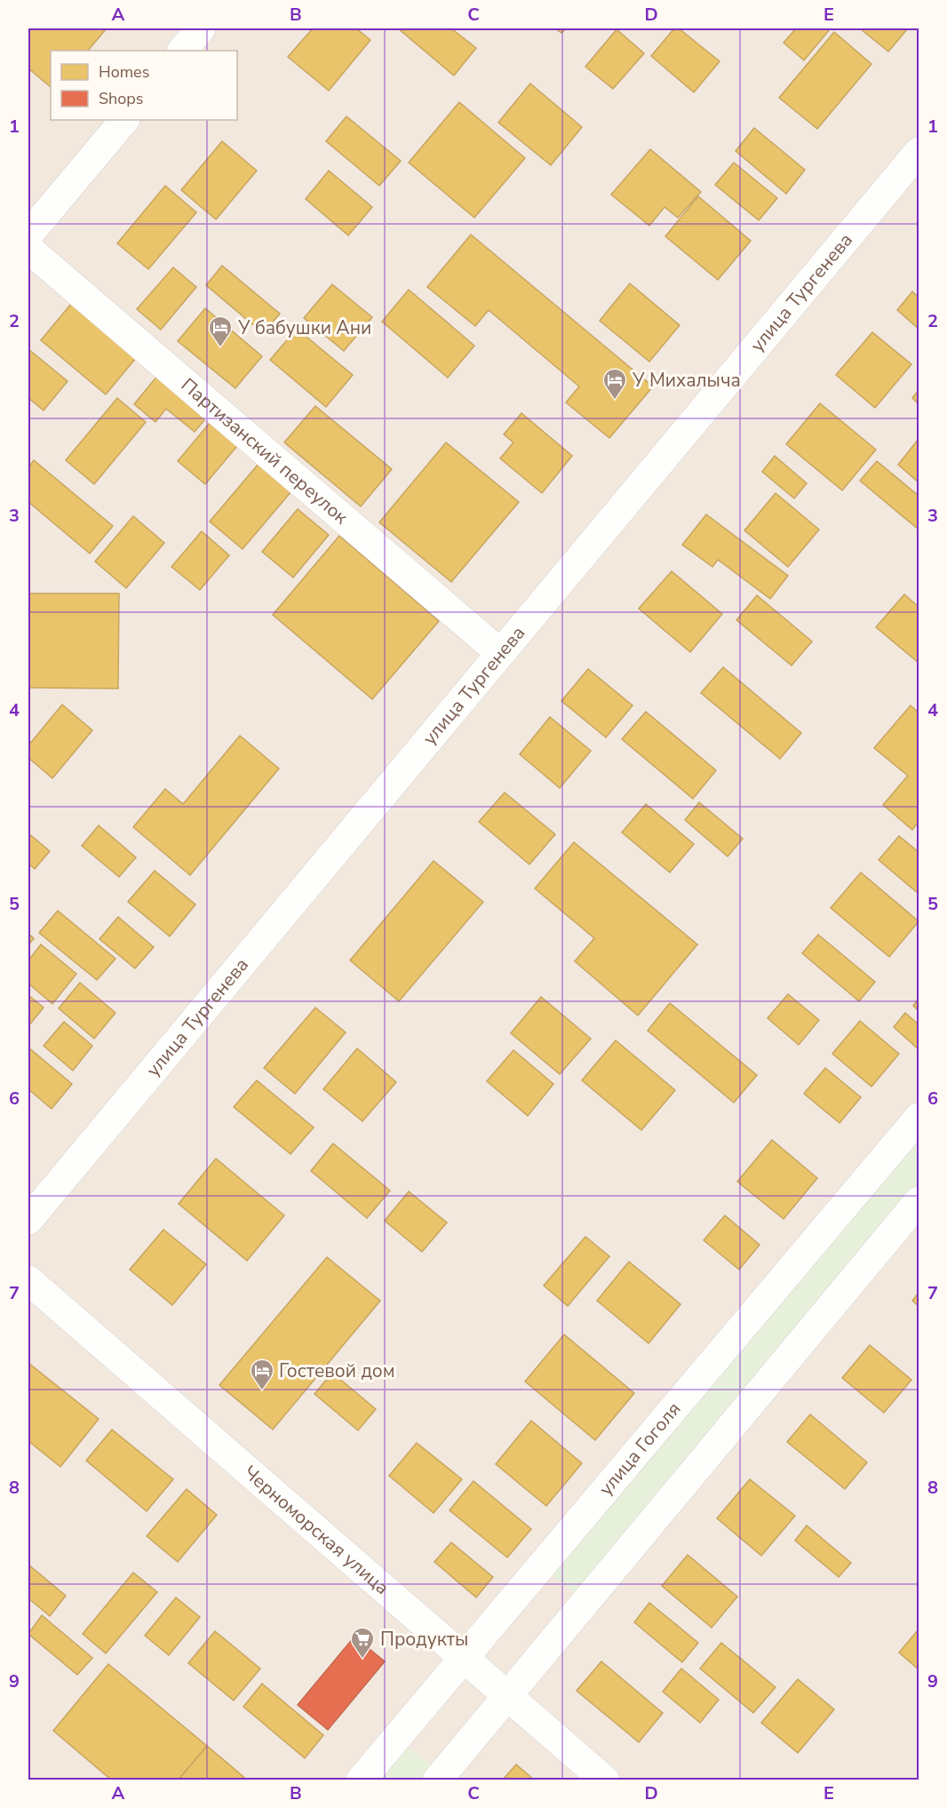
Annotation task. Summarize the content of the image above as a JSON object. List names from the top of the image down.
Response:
{
  "streets": {
    "street": [
      "улица Тургенева",
      "Партизанский переулок",
      "улица Гоголя",
      "Черноморская улица"
    ]
  },
  "crossings": [
    ["улица Тургенева", "Партизанский переулок"],
    ["улица Гоголя", "Черноморская улица"]
  ],
  "places": {
    "hotel": ["У бабушки Ани", "У Михалыча", "Гостевой дом"],
    "supermarket": ["Продукты"]
  },
  "legend": ["Homes", "Shops"],
  "grid": {
    "columns": [
      "A",
      "B",
      "C",
      "D",
      "E"
    ],
    "rows": [
      "1",
      "2",
      "3",
      "4",
      "5",
      "6",
      "7",
      "8",
      "9"
    ]
  }
}
